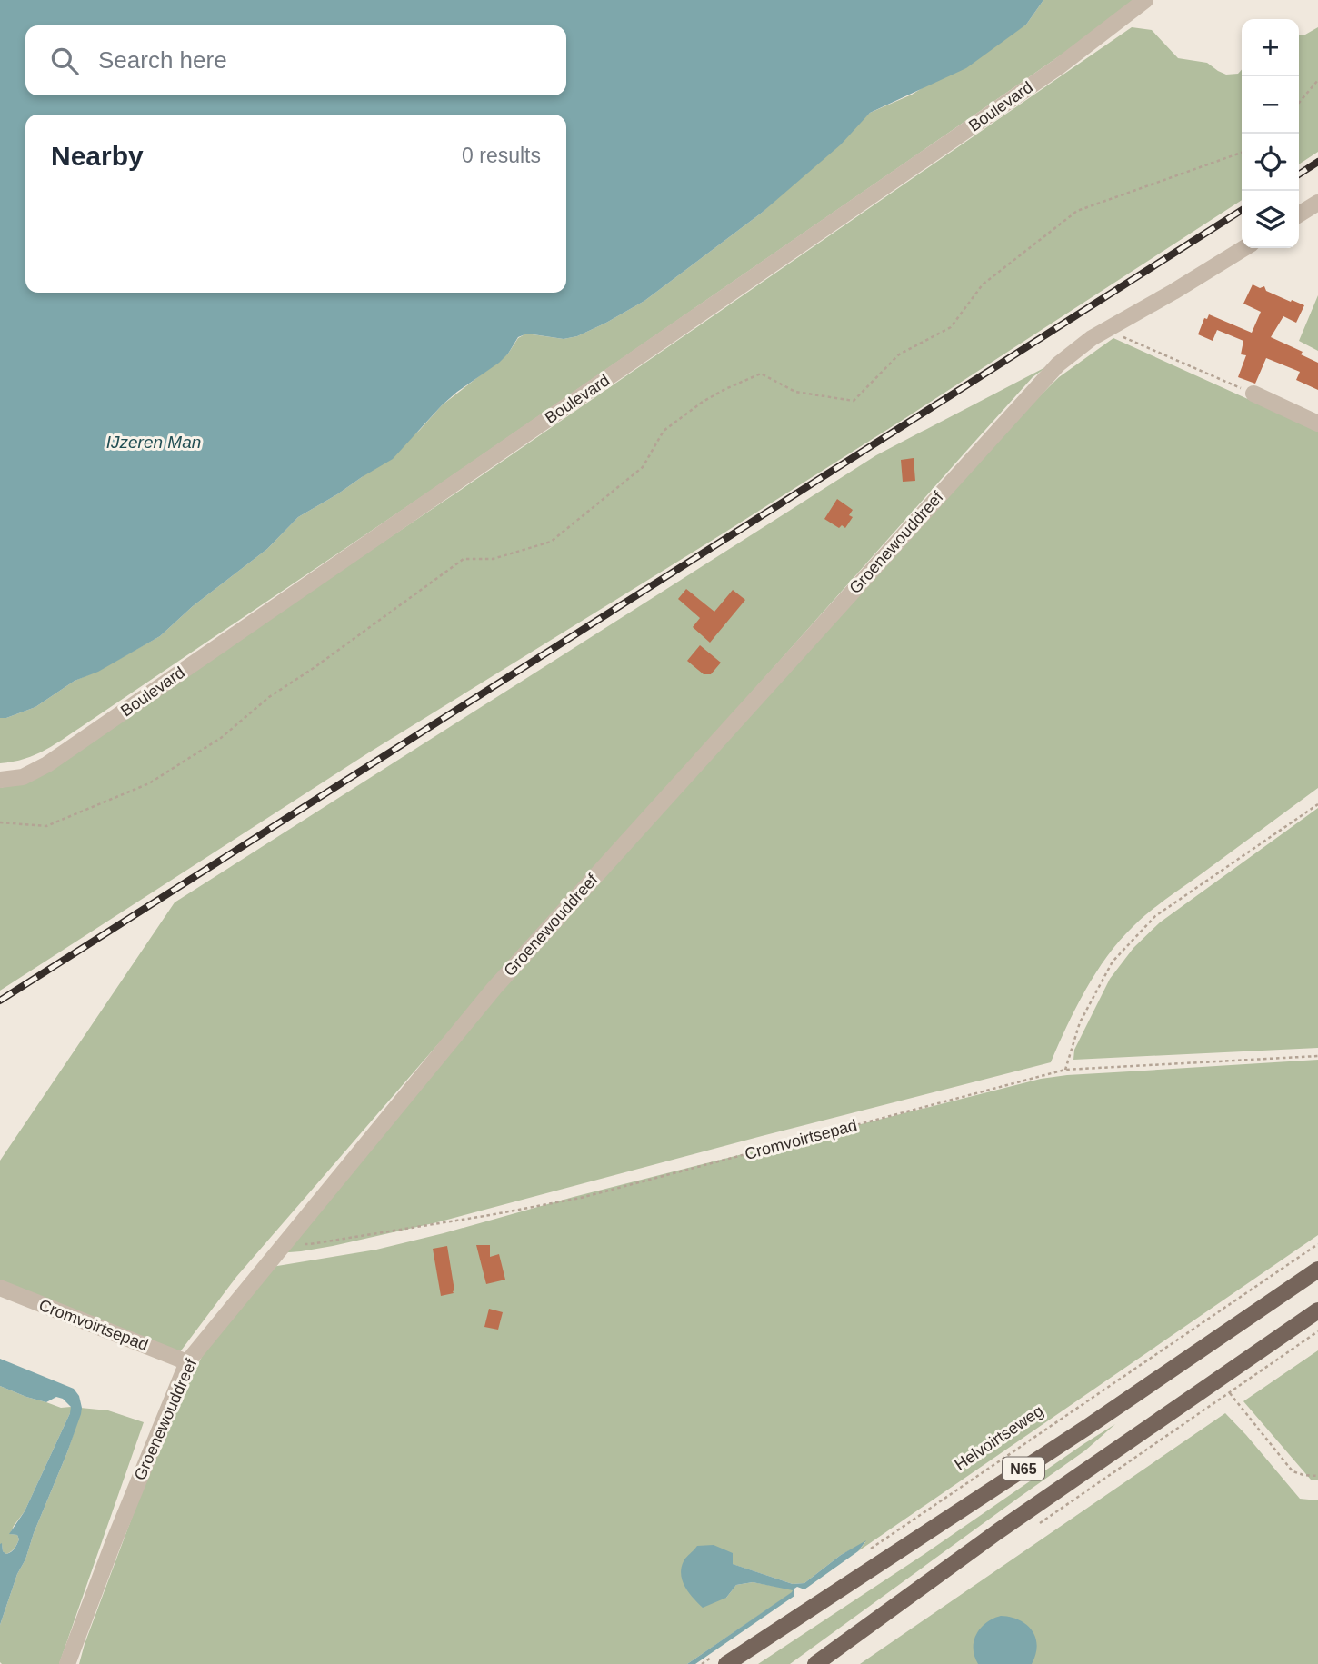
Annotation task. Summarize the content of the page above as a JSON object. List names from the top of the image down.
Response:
{
  "streets": {
    "main road": ["N65"],
    "street": ["Boulevard", "Groenewouddreef", "Cromvoirtsepad"],
    "path": ["Helvoirtseweg"]
  },
  "crossings": [
    ["Groenewouddreef", "Cromvoirtsepad"]
  ],
  "water": ["IJzeren Man"],
  "page": {
    "map_buttons": ["+", "−"],
    "search": "Search here",
    "heading": ["Nearby", "0 results"]
  }
}
